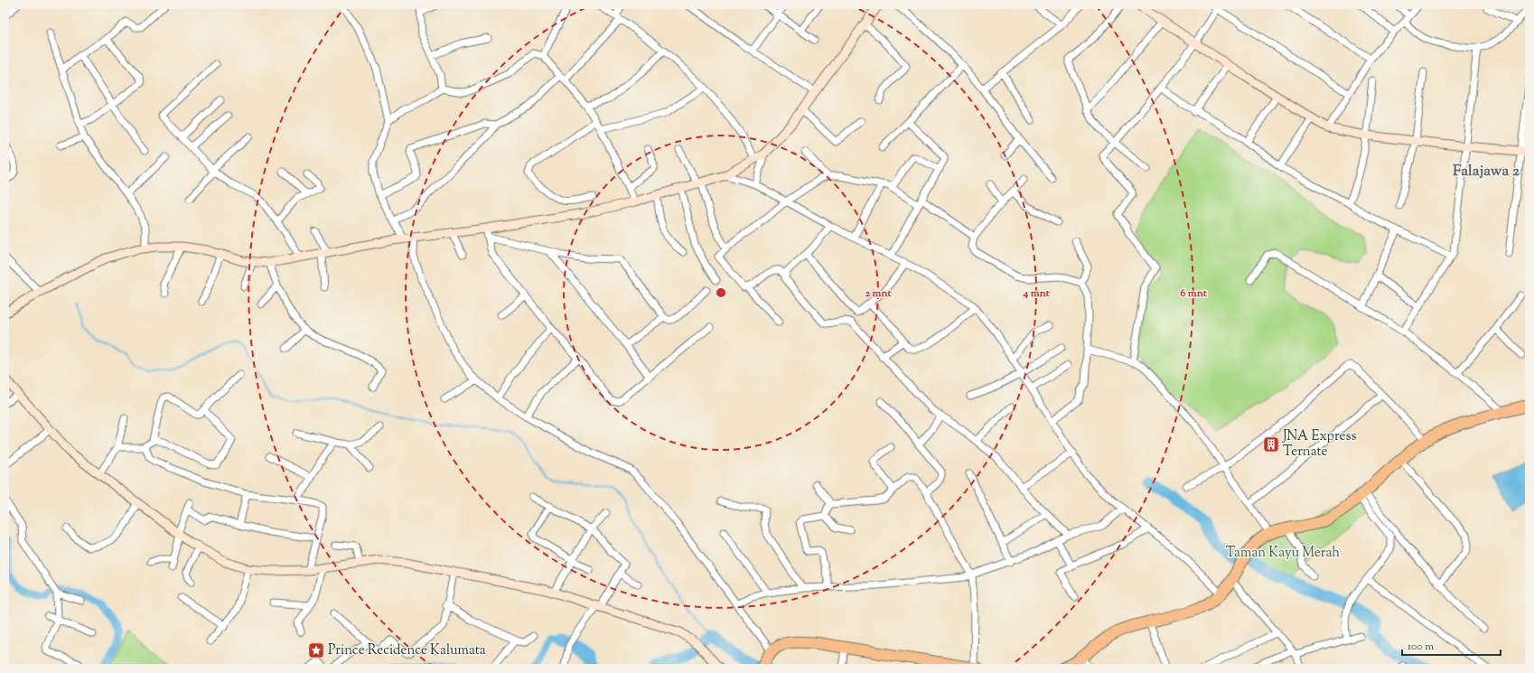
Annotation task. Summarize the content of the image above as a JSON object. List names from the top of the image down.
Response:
{
  "districts": ["Falajawa 2"],
  "parks": ["Taman Kayu Merah"],
  "places": {
    "building": ["JNA Express Ternate"],
    "place": ["Prince Recidence Kalumata"]
  },
  "scale_bar": "100 m",
  "rings": ["2 mnt", "4 mnt", "6 mnt"]
}
